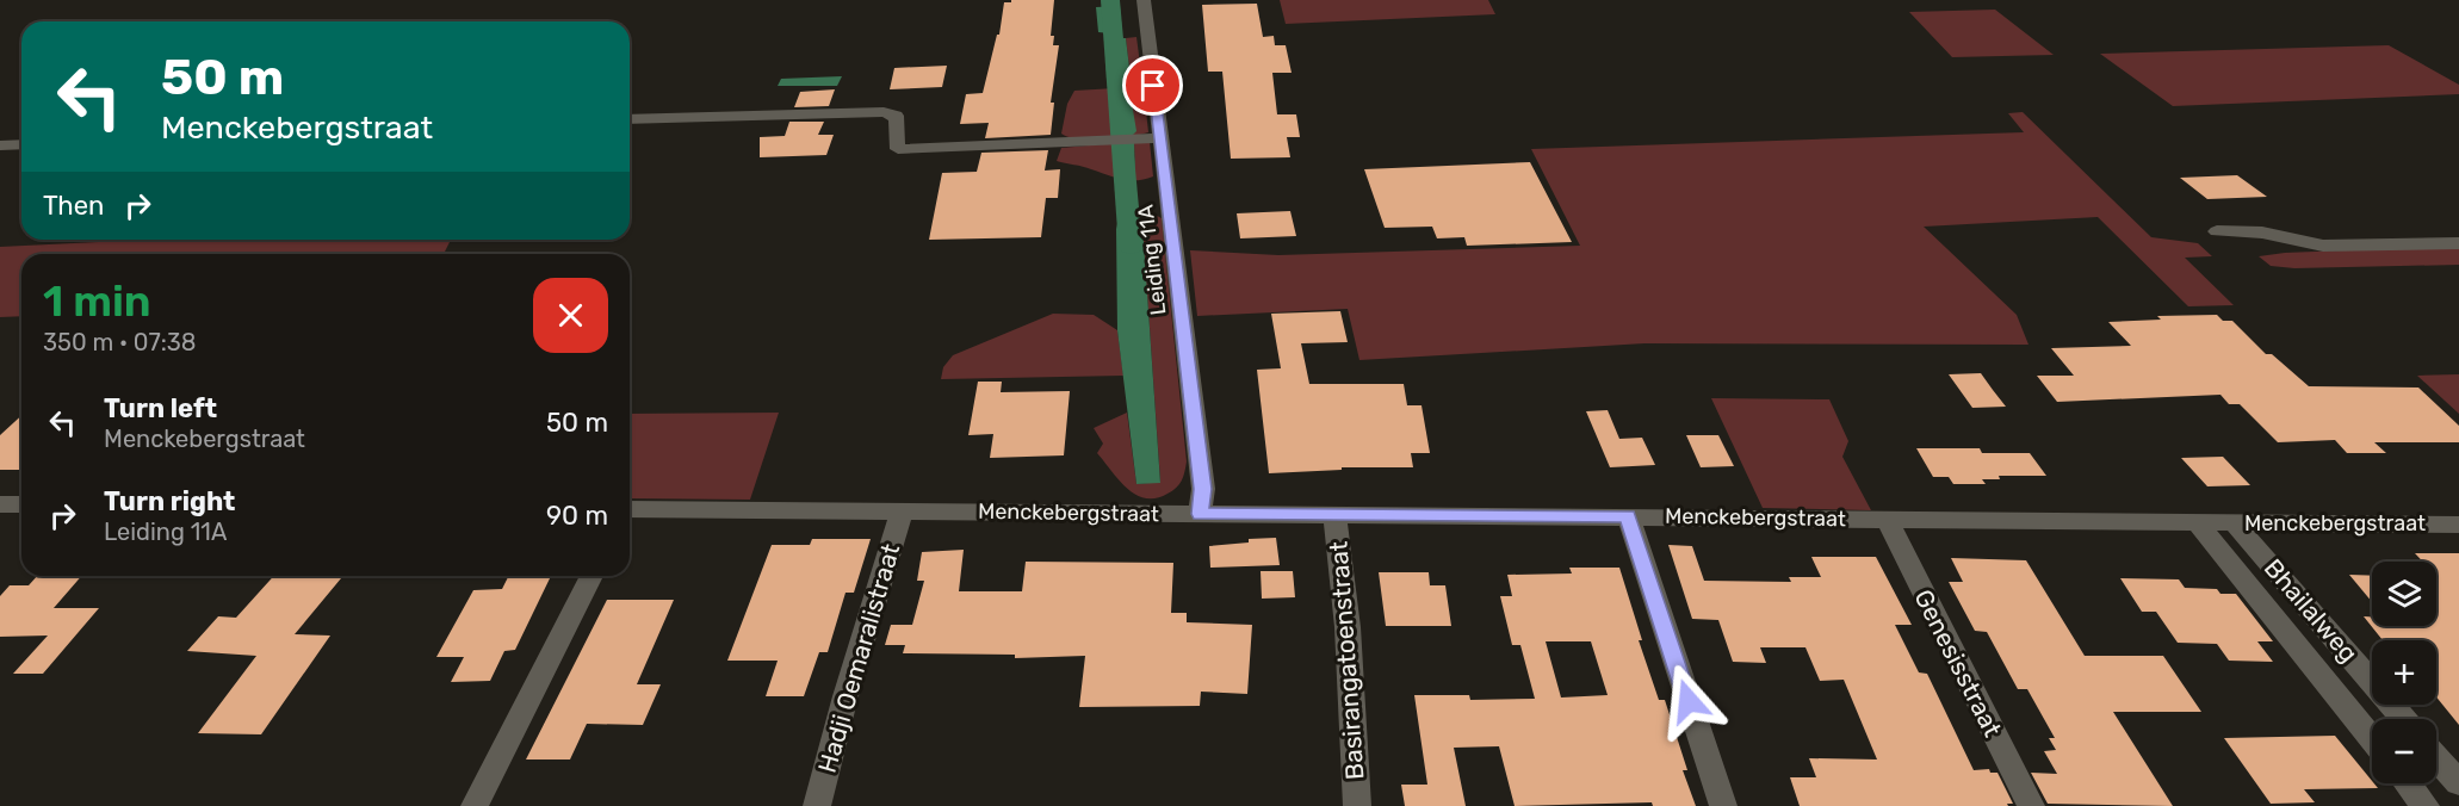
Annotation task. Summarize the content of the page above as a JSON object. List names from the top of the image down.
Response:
{
  "streets": {
    "street": [
      "Leiding 11A",
      "Menckebergstraat",
      "Bhailalweg",
      "Hadji Oemaralistraat",
      "Basirangatoenstraat",
      "Genesisstraat"
    ]
  },
  "crossings": [
    ["Leiding 11A", "Menckebergstraat"],
    ["Menckebergstraat", "Bhailalweg"],
    ["Menckebergstraat", "Hadji Oemaralistraat"],
    ["Menckebergstraat", "Basirangatoenstraat"],
    ["Menckebergstraat", "Genesisstraat"]
  ],
  "page": {
    "turn": ["50 m", "Menckebergstraat"],
    "then": "Then",
    "heading": ["1 min", "350 m · 07:38"],
    "list": [
      {
        "name": "Turn left",
        "note": "Menckebergstraat",
        "value": "50 m"
      },
      {
        "name": "Turn right",
        "note": "Leiding 11A",
        "value": "90 m"
      }
    ],
    "map_buttons": ["+", "−"]
  }
}
